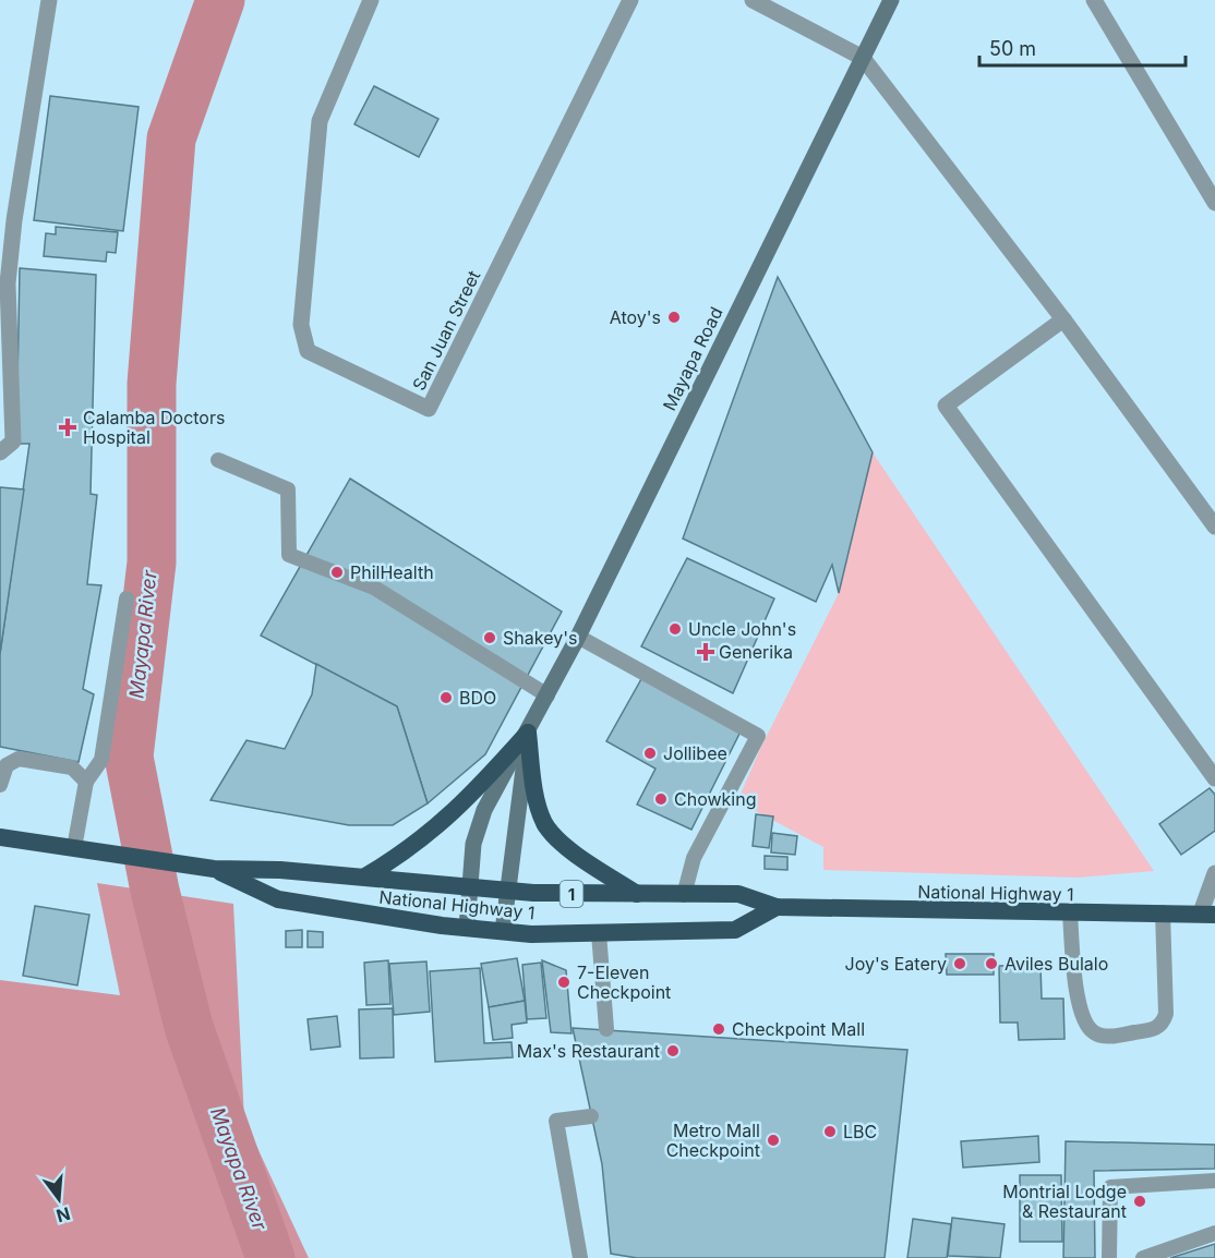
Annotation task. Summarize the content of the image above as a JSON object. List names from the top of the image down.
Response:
{
  "streets": {
    "highway": ["National Highway 1", "1"],
    "main road": ["Mayapa Road"],
    "street": ["San Juan Street"]
  },
  "crossings": [
    ["Mayapa Road", "National Highway 1"]
  ],
  "water": ["Mayapa River"],
  "places": {
    "other": [
      "Atoy's",
      "PhilHealth",
      "Uncle John's",
      "Shakey's",
      "BDO",
      "Jollibee",
      "Chowking",
      "Joy's Eatery",
      "Aviles Bulalo",
      "7-Eleven Checkpoint",
      "Checkpoint Mall",
      "Max's Restaurant",
      "LBC",
      "Metro Mall Checkpoint",
      "Montrial Lodge & Restaurant"
    ],
    "health": ["Calamba Doctors Hospital", "Generika"]
  },
  "scale_bar": "50 m",
  "north": "bottom"
}
